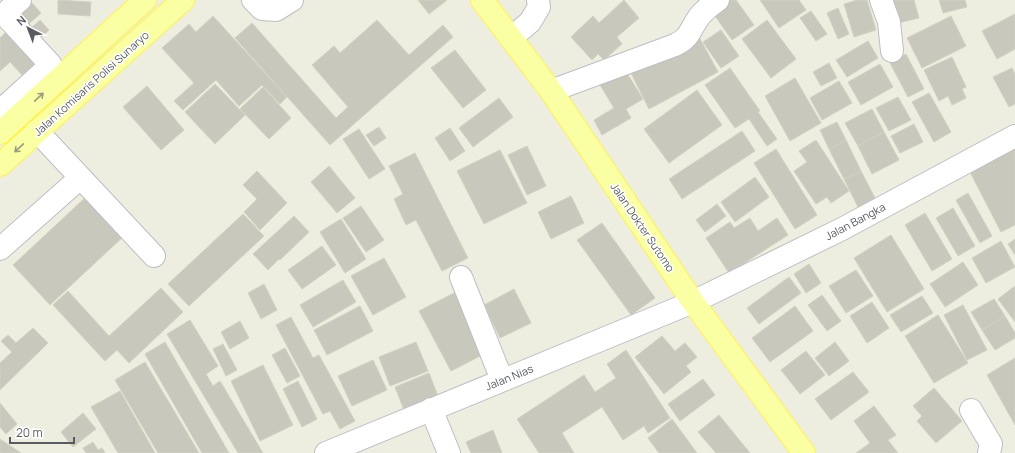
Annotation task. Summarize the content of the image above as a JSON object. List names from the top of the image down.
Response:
{
  "streets": {
    "main road": ["Jalan Komisaris Polisi Sunaryo", "Jalan Dokter Sutomo"],
    "street": ["Jalan Bangka", "Jalan Nias"]
  },
  "crossings": [
    ["Jalan Bangka", "Jalan Dokter Sutomo"],
    ["Jalan Bangka", "Jalan Nias"],
    ["Jalan Dokter Sutomo", "Jalan Nias"]
  ],
  "scale_bar": "20 m",
  "north": "top left"
}
